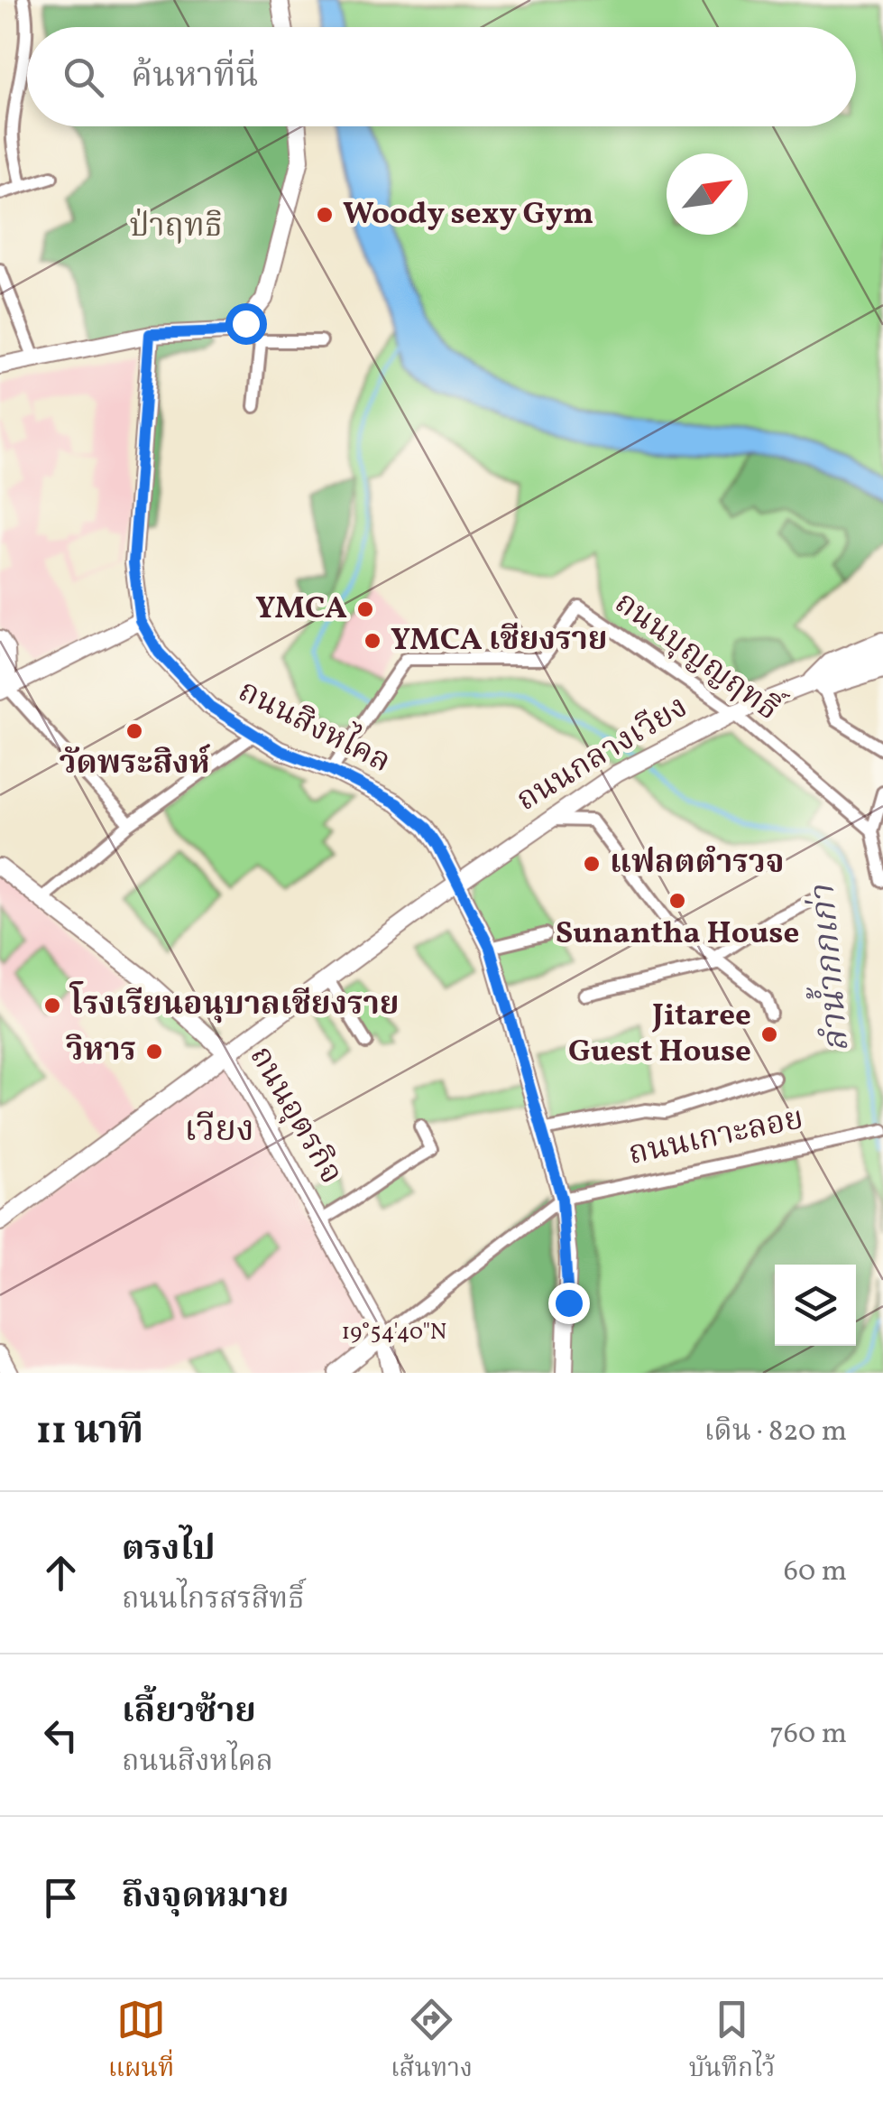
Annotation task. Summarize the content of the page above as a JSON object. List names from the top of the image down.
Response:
{
  "streets": {
    "main road": ["ถนนสิงหไคล", "ถนนกลางเวียง", "ถนนอุตรกิจ"],
    "street": ["ถนนบุญญฤทธิ์", "ถนนเกาะลอย"]
  },
  "crossings": [
    ["ถนนบุญญฤทธิ์", "ถนนสิงหไคล"],
    ["ถนนบุญญฤทธิ์", "ถนนกลางเวียง"],
    ["ถนนสิงหไคล", "ถนนกลางเวียง"],
    ["ถนนสิงหไคล", "ถนนเกาะลอย"],
    ["ถนนกลางเวียง", "ถนนอุตรกิจ"]
  ],
  "districts": ["เวียง"],
  "water": ["ลำน้ำกกเก่า"],
  "parks": ["ป่าฤทธิ"],
  "places": [
    "Woody sexy Gym",
    "YMCA",
    "YMCA เชียงราย",
    "วัดพระสิงห์",
    "แฟลตตำรวจ",
    "Sunantha House",
    "โรงเรียนอนุบาลเชียงราย",
    "Jitaree Guest House",
    "วิหาร"
  ],
  "north": "top right",
  "page": {
    "search": "ค้นหาที่นี่",
    "heading": ["11 นาที", "เดิน · 820 m"],
    "list": [
      ["ตรงไป", "ถนนไกรสรสิทธิ์", "60 m"],
      ["เลี้ยวซ้าย", "ถนนสิงหไคล", "760 m"],
      "ถึงจุดหมาย"
    ],
    "nav": ["แผนที่", "เส้นทาง", "บันทึกไว้"]
  },
  "coordinates": ["19°54'40\"N"]
}
